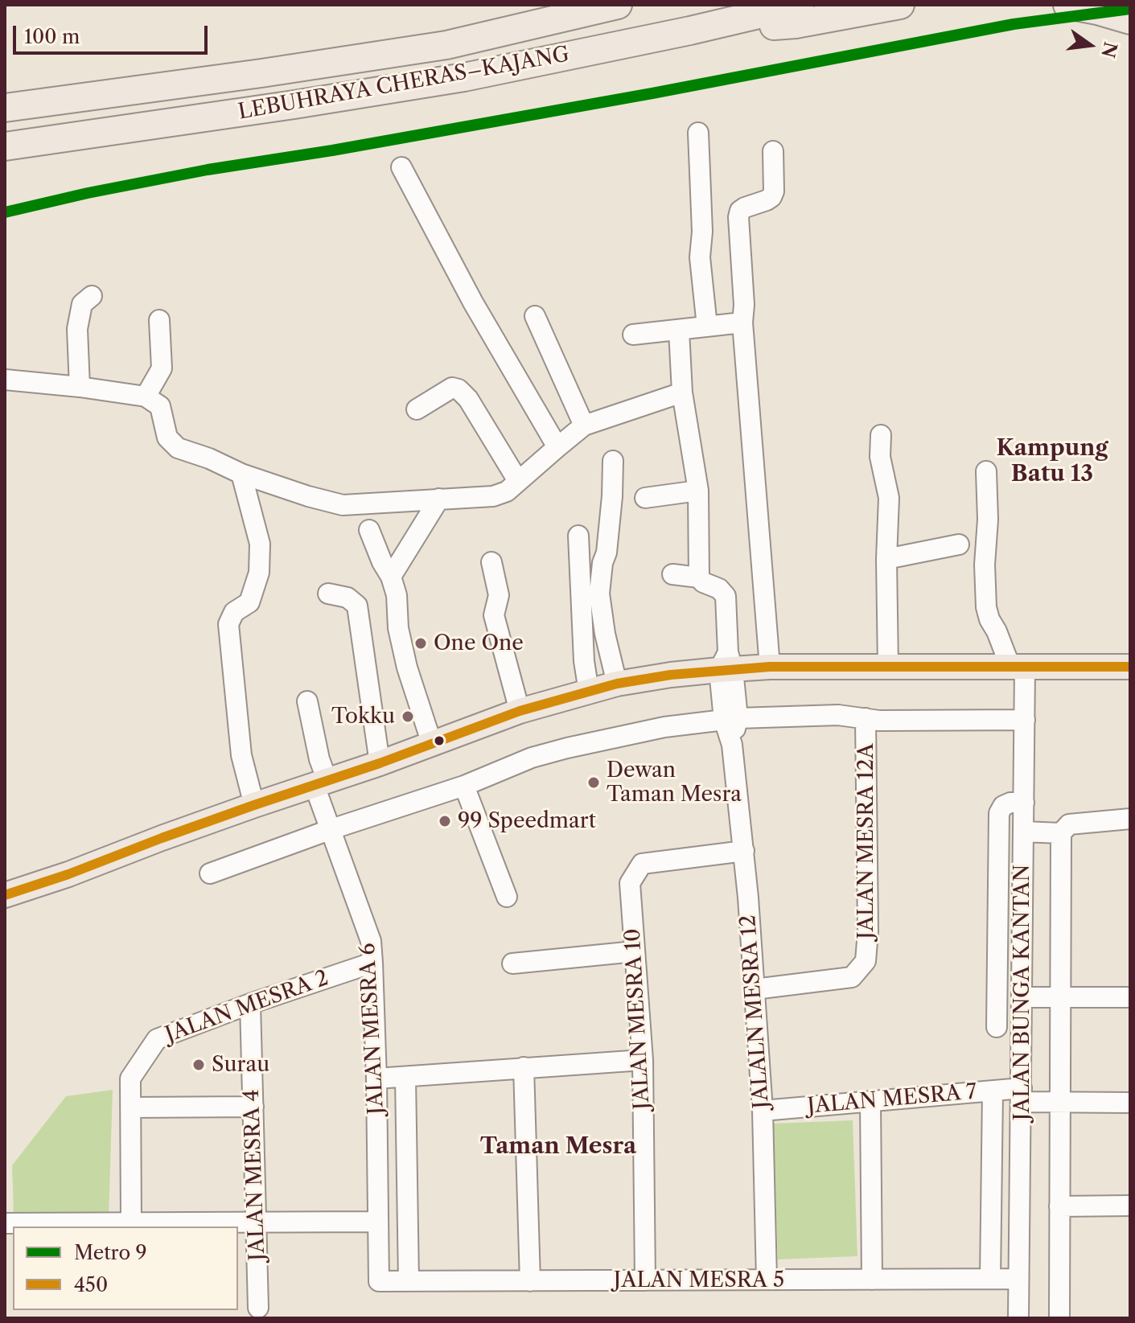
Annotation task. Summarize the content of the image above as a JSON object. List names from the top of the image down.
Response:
{
  "streets": {
    "highway": ["LEBUHRAYA CHERAS–KAJANG"],
    "street": [
      "JALAN MESRA 12A",
      "JALAN BUNGA KANTAN",
      "JALAN MESRA 2",
      "JALALN MESRA 12",
      "JALAN MESRA 10",
      "JALAN MESRA 6",
      "JALAN MESRA 7",
      "JALAN MESRA 4",
      "JALAN MESRA 5"
    ]
  },
  "crossings": [
    ["JALAN MESRA 12A", "JALALN MESRA 12"],
    ["JALAN BUNGA KANTAN", "JALAN MESRA 7"],
    ["JALAN BUNGA KANTAN", "JALAN MESRA 5"],
    ["JALAN MESRA 2", "JALAN MESRA 6"],
    ["JALAN MESRA 2", "JALAN MESRA 4"],
    ["JALALN MESRA 12", "JALAN MESRA 10"],
    ["JALALN MESRA 12", "JALAN MESRA 7"],
    ["JALALN MESRA 12", "JALAN MESRA 5"],
    ["JALAN MESRA 10", "JALAN MESRA 5"],
    ["JALAN MESRA 6", "JALAN MESRA 5"]
  ],
  "districts": ["Kampung Batu 13", "Taman Mesra"],
  "places": [
    "One One",
    "Tokku",
    "Dewan Taman Mesra",
    "99 Speedmart",
    "Surau"
  ],
  "lines": ["metro line 9", "transit line 450"],
  "legend": ["Metro 9", "450"],
  "scale_bar": "100 m",
  "north": "right"
}
